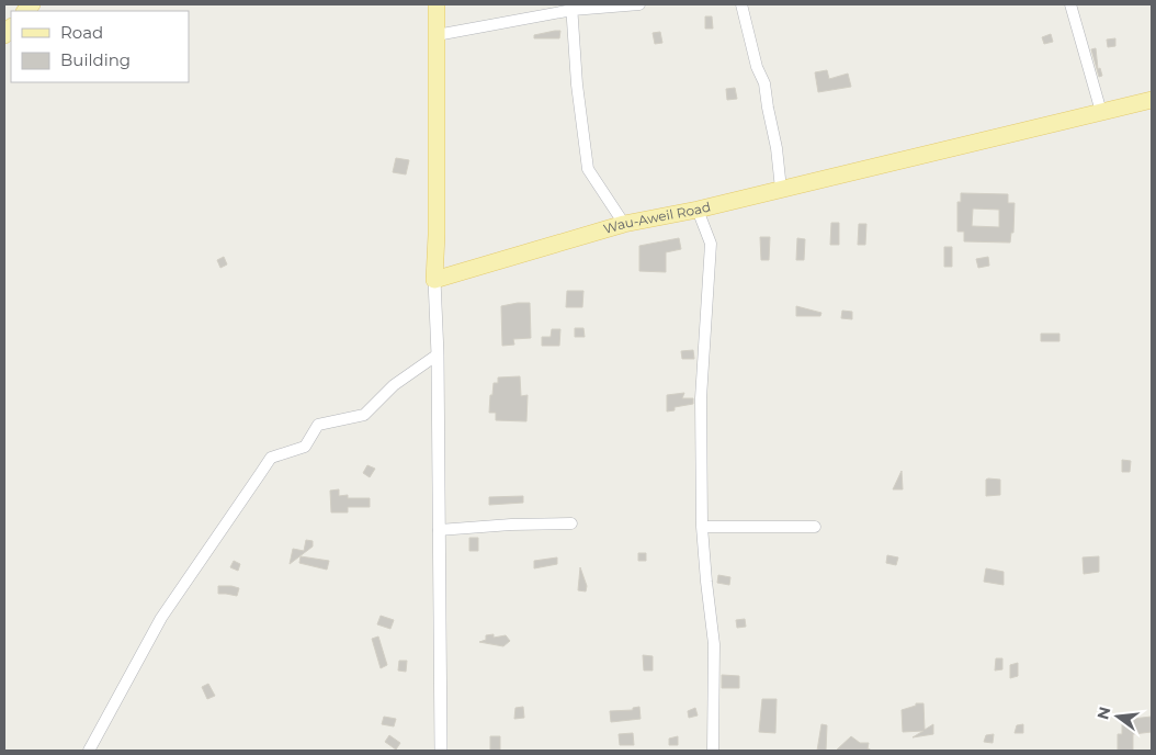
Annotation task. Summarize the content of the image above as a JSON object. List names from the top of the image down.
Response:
{
  "streets": {
    "main road": ["Wau-Aweil Road"]
  },
  "legend": ["Road", "Building"],
  "north": "left"
}
